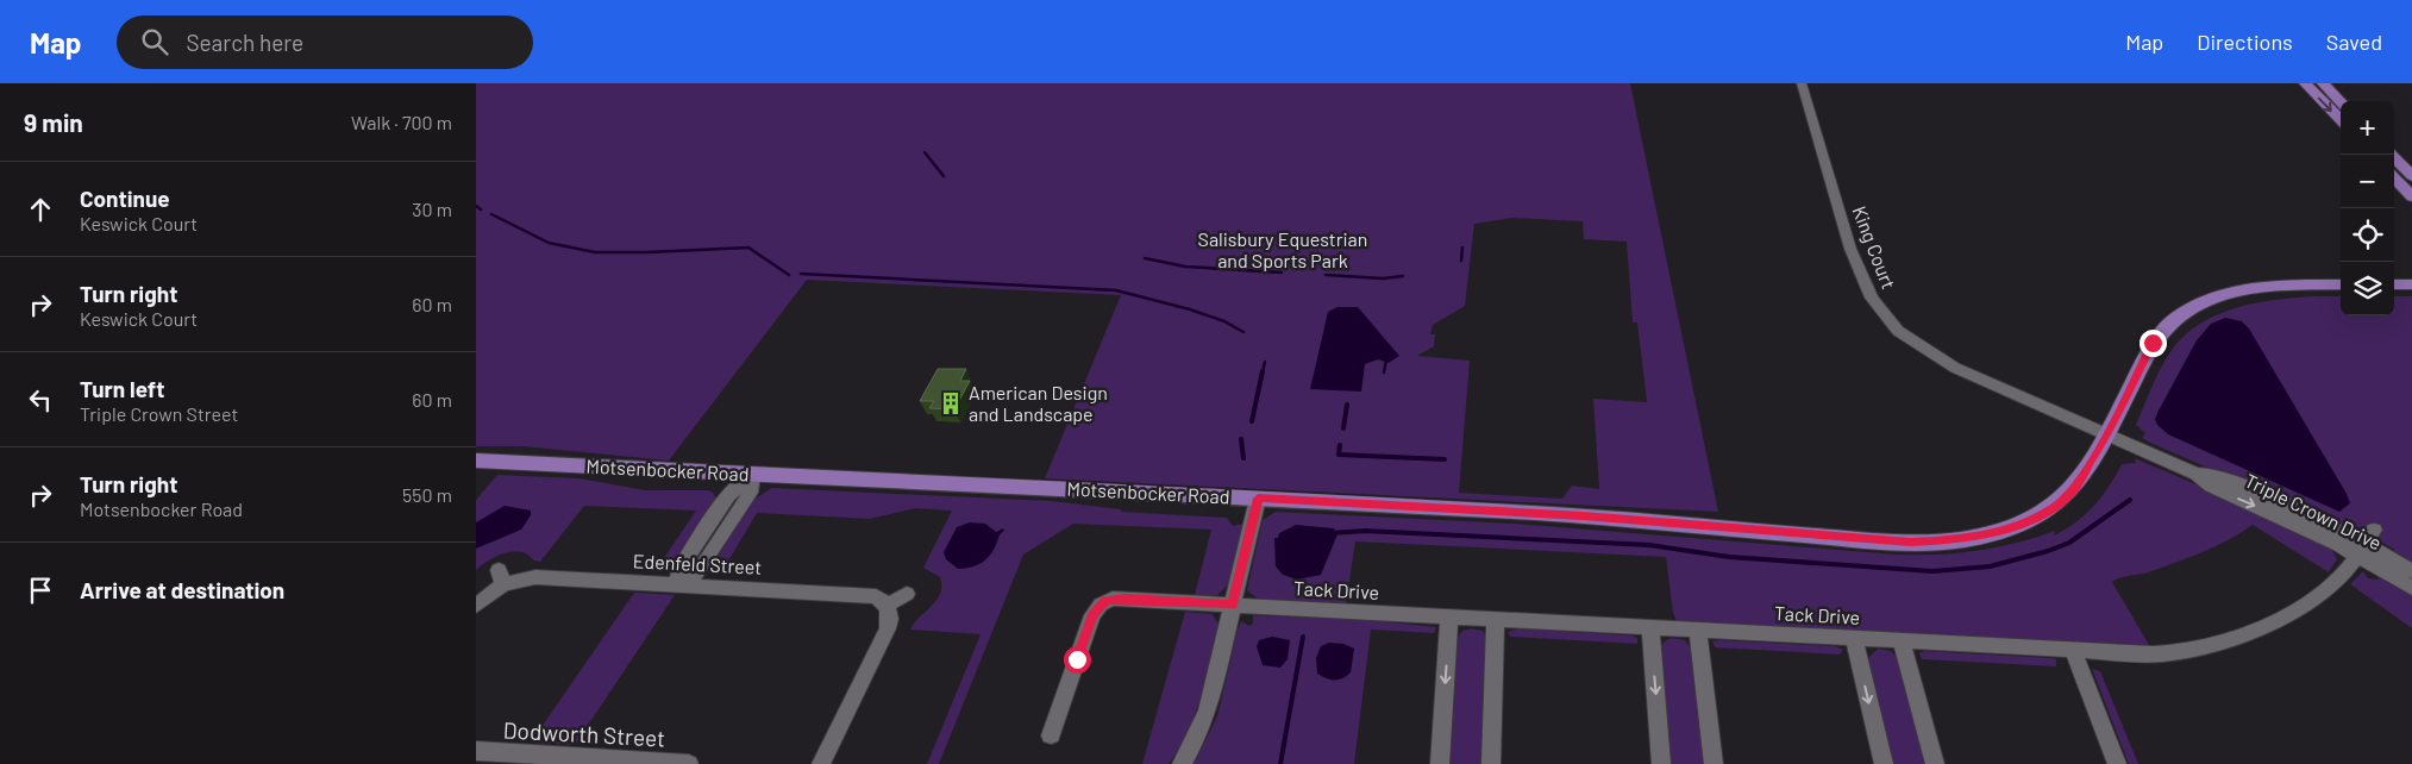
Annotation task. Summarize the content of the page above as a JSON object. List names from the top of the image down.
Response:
{
  "streets": {
    "main road": ["Motsenbocker Road"],
    "street": [
      "King Court",
      "Triple Crown Drive",
      "Edenfeld Street",
      "Tack Drive",
      "Dodworth Street"
    ]
  },
  "crossings": [
    ["King Court", "Motsenbocker Road"],
    ["King Court", "Triple Crown Drive"],
    ["Motsenbocker Road", "Triple Crown Drive"],
    ["Triple Crown Drive", "Tack Drive"]
  ],
  "parks": ["Salisbury Equestrian and Sports Park"],
  "places": {
    "building": ["American Design and Landscape"]
  },
  "page": {
    "header": "Map",
    "search": "Search here",
    "nav": ["Map", "Directions", "Saved"],
    "heading": ["9 min", "Walk · 700 m"],
    "map_buttons": ["+", "−"],
    "list": [
      ["Continue", "Keswick Court", "30 m"],
      ["Turn right", "Keswick Court", "60 m"],
      ["Turn left", "Triple Crown Street", "60 m"],
      ["Turn right", "Motsenbocker Road", "550 m"],
      "Arrive at destination"
    ]
  }
}
